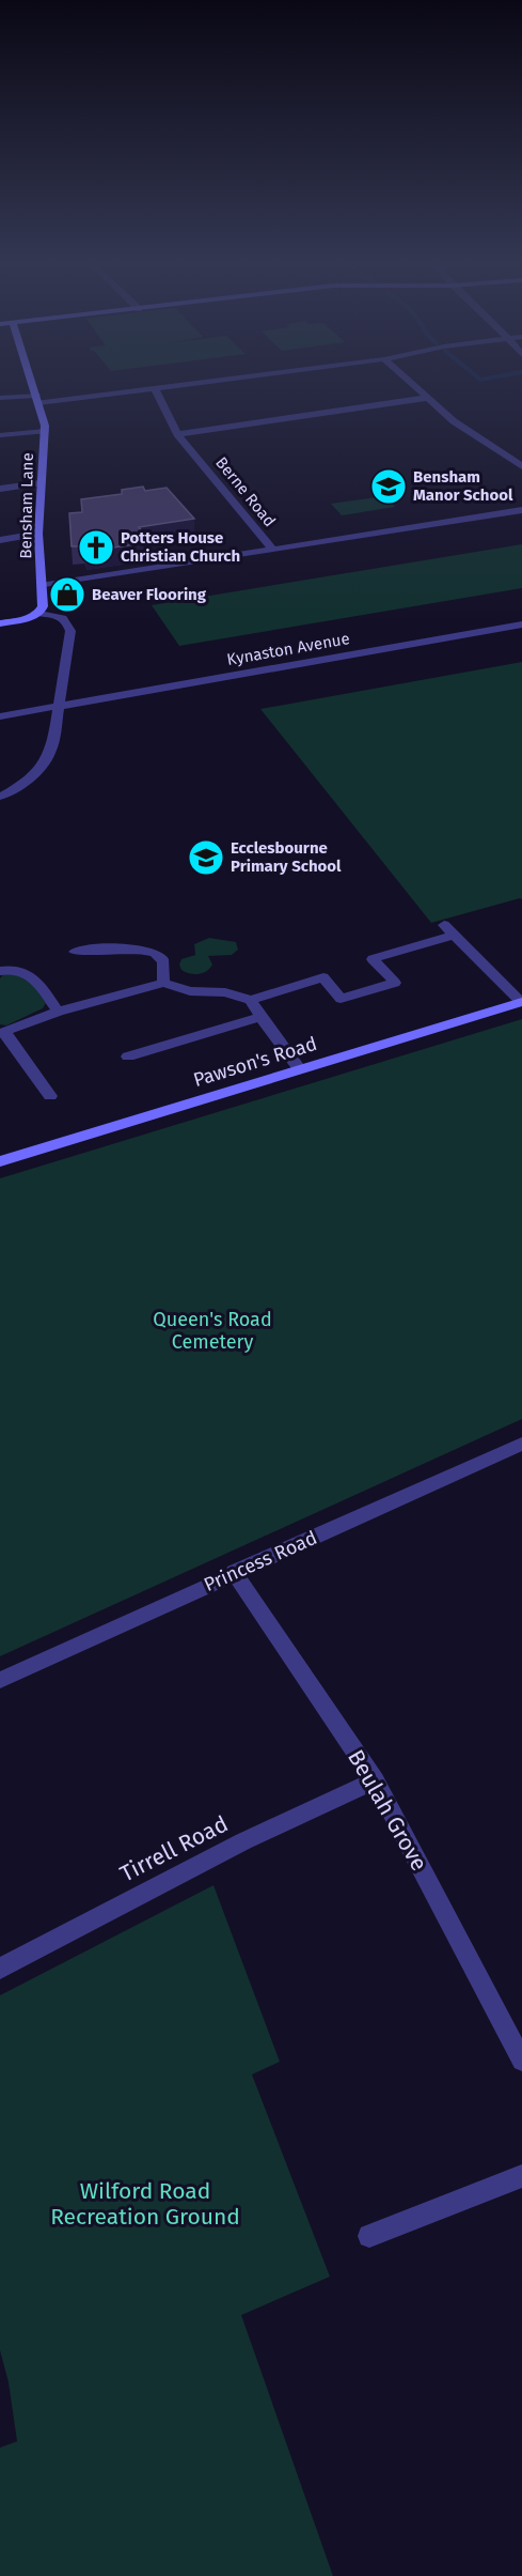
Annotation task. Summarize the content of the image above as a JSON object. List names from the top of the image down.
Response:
{
  "streets": {
    "street": [
      "Berne Road",
      "Bensham Lane",
      "Kynaston Avenue",
      "Pawson's Road",
      "Princess Road",
      "Beulah Grove",
      "Tirrell Road"
    ]
  },
  "crossings": [
    ["Princess Road", "Beulah Grove"],
    ["Beulah Grove", "Tirrell Road"]
  ],
  "parks": ["Queen's Road Cemetery", "Wilford Road Recreation Ground"],
  "places": {
    "school or university": ["Bensham Manor School", "Ecclesbourne Primary School"],
    "church": ["Potters House Christian Church"],
    "shop": ["Beaver Flooring"]
  }
}
